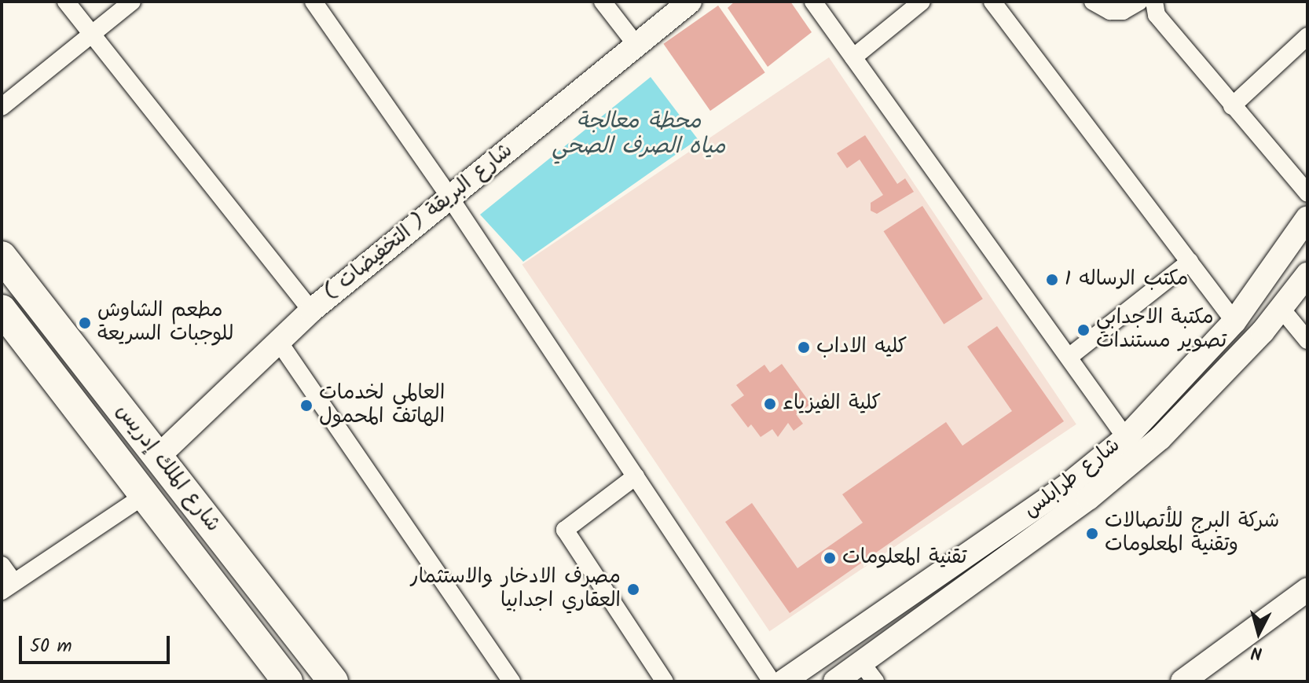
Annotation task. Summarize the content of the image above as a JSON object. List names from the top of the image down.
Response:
{
  "streets": {
    "highway": ["شارع الملك إدريس"],
    "main road": ["شارع البريقة ( التخفيضات )", "شارع طرابلس"]
  },
  "crossings": [
    ["شارع البريقة ( التخفيضات )", "شارع الملك إدريس"]
  ],
  "water": ["محطة معالجة مياه الصرف الصحي"],
  "places": [
    "مكتب الرساله 1",
    "مطعم الشاوش للوجبات السريعة",
    "مكتبة الاجدابي تصوير مستندات",
    "كليه الاداب",
    "كلية الفيزياء",
    "العالمي لخدمات الهاتف المحمول",
    "شركة البرج للأتصالات وتقنية المعلومات",
    "تقنية المعلومات",
    "مصرف الادخار والاستثمار العقاري اجدابيا"
  ],
  "scale_bar": "50 m",
  "north": "bottom"
}
